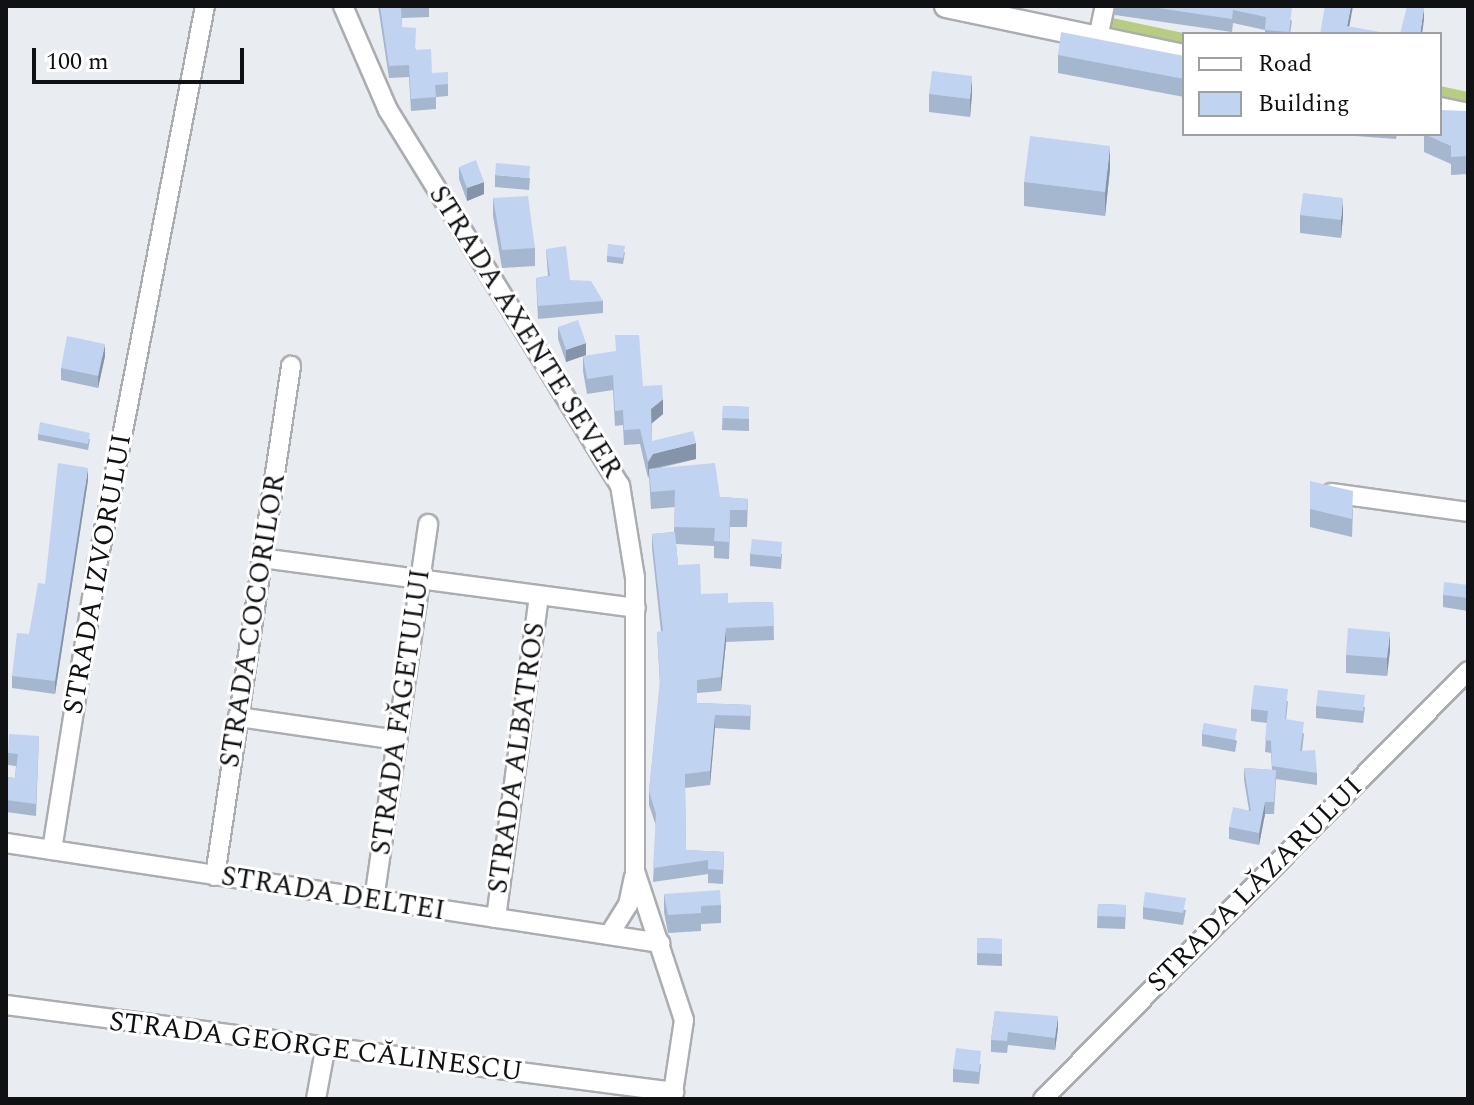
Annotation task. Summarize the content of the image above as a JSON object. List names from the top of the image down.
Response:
{
  "streets": {
    "street": [
      "STRADA AXENTE SEVER",
      "STRADA IZVORULUI",
      "STRADA COCORILOR",
      "STRADA FĂGETULUI",
      "STRADA ALBATROS",
      "STRADA LĂZARULUI",
      "STRADA DELTEI",
      "STRADA GEORGE CĂLINESCU"
    ]
  },
  "crossings": [
    ["STRADA AXENTE SEVER", "STRADA DELTEI"],
    ["STRADA AXENTE SEVER", "STRADA GEORGE CĂLINESCU"],
    ["STRADA IZVORULUI", "STRADA DELTEI"],
    ["STRADA COCORILOR", "STRADA DELTEI"],
    ["STRADA FĂGETULUI", "STRADA DELTEI"],
    ["STRADA ALBATROS", "STRADA DELTEI"]
  ],
  "legend": ["Road", "Building"],
  "scale_bar": "100 m"
}
